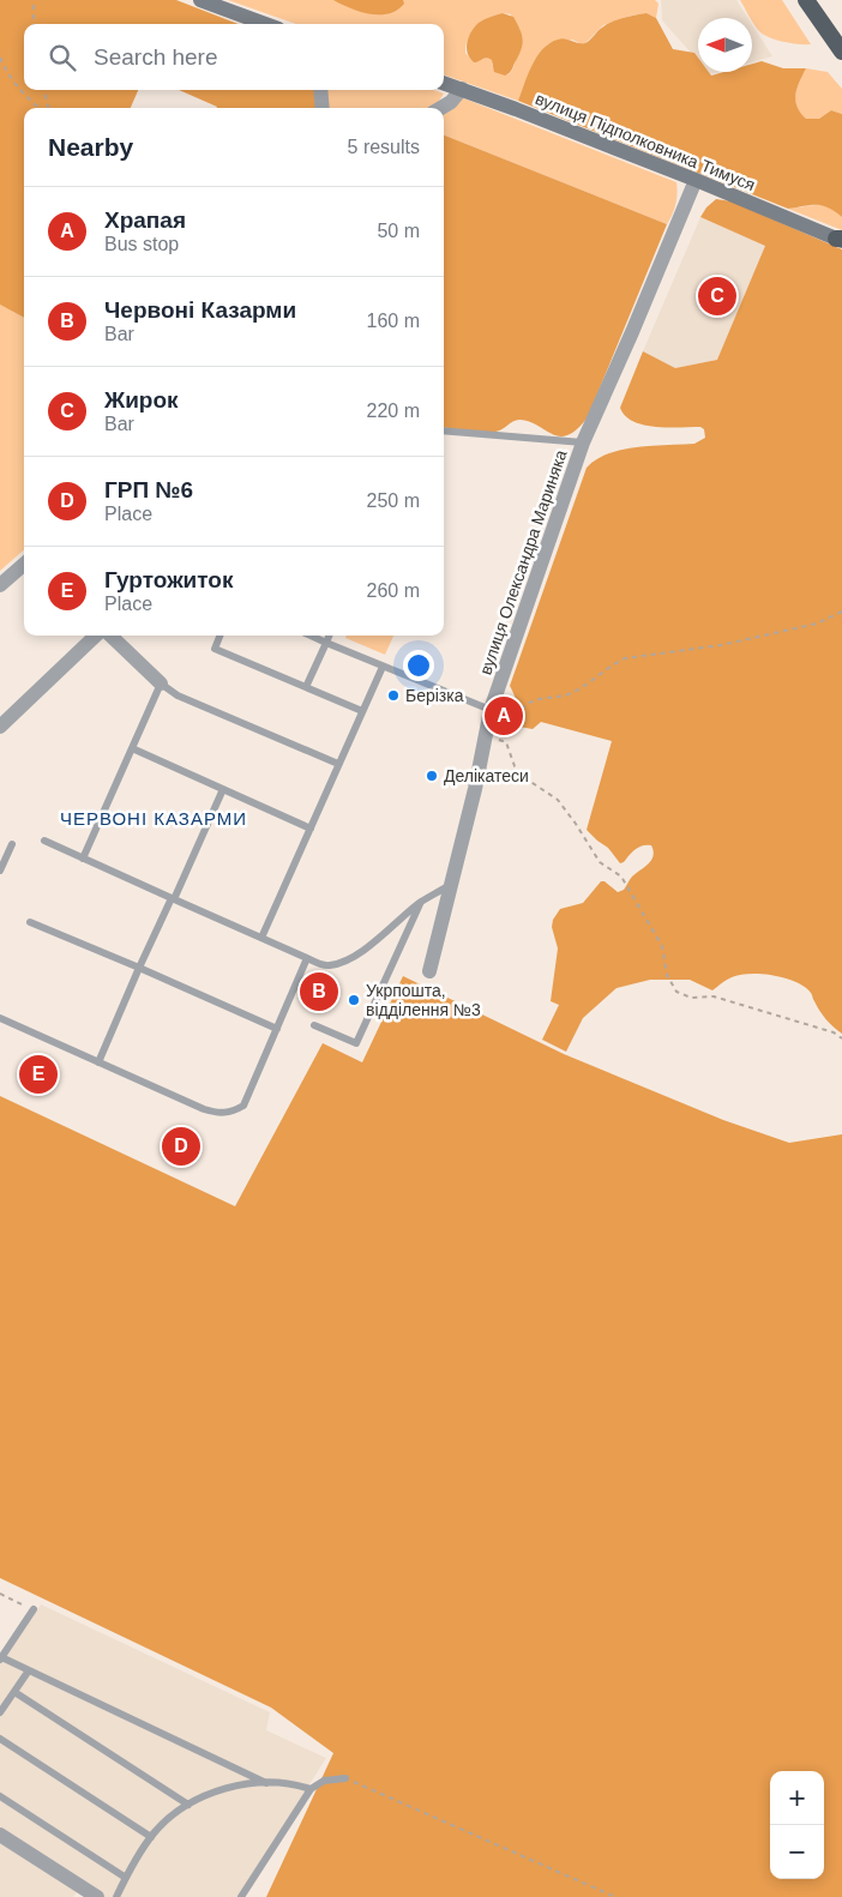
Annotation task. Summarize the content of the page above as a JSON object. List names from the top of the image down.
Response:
{
  "streets": {
    "main road": ["вулиця Підполковника Тимуся"],
    "street": ["вулиця Олександра Мариняка"]
  },
  "crossings": [
    ["вулиця Підполковника Тимуся", "вулиця Олександра Мариняка"]
  ],
  "districts": ["ЧЕРВОНІ КАЗАРМИ"],
  "places": ["Берізка", "Делікатеси", "Укрпошта, відділення №3"],
  "north": "left",
  "page": {
    "search": "Search here",
    "heading": ["Nearby", "5 results"],
    "list": [
      {
        "mark": "A",
        "name": "Храпая",
        "note": "Bus stop",
        "value": "50 m"
      },
      {
        "mark": "B",
        "name": "Червоні Казарми",
        "note": "Bar",
        "value": "160 m"
      },
      {
        "mark": "C",
        "name": "Жирок",
        "note": "Bar",
        "value": "220 m"
      },
      {
        "mark": "D",
        "name": "ГРП №6",
        "note": "Place",
        "value": "250 m"
      },
      {
        "mark": "E",
        "name": "Гуртожиток",
        "note": "Place",
        "value": "260 m"
      }
    ],
    "pins": [
      "C",
      "A",
      "B",
      "E",
      "D"
    ],
    "map_buttons": ["+", "−"]
  }
}
